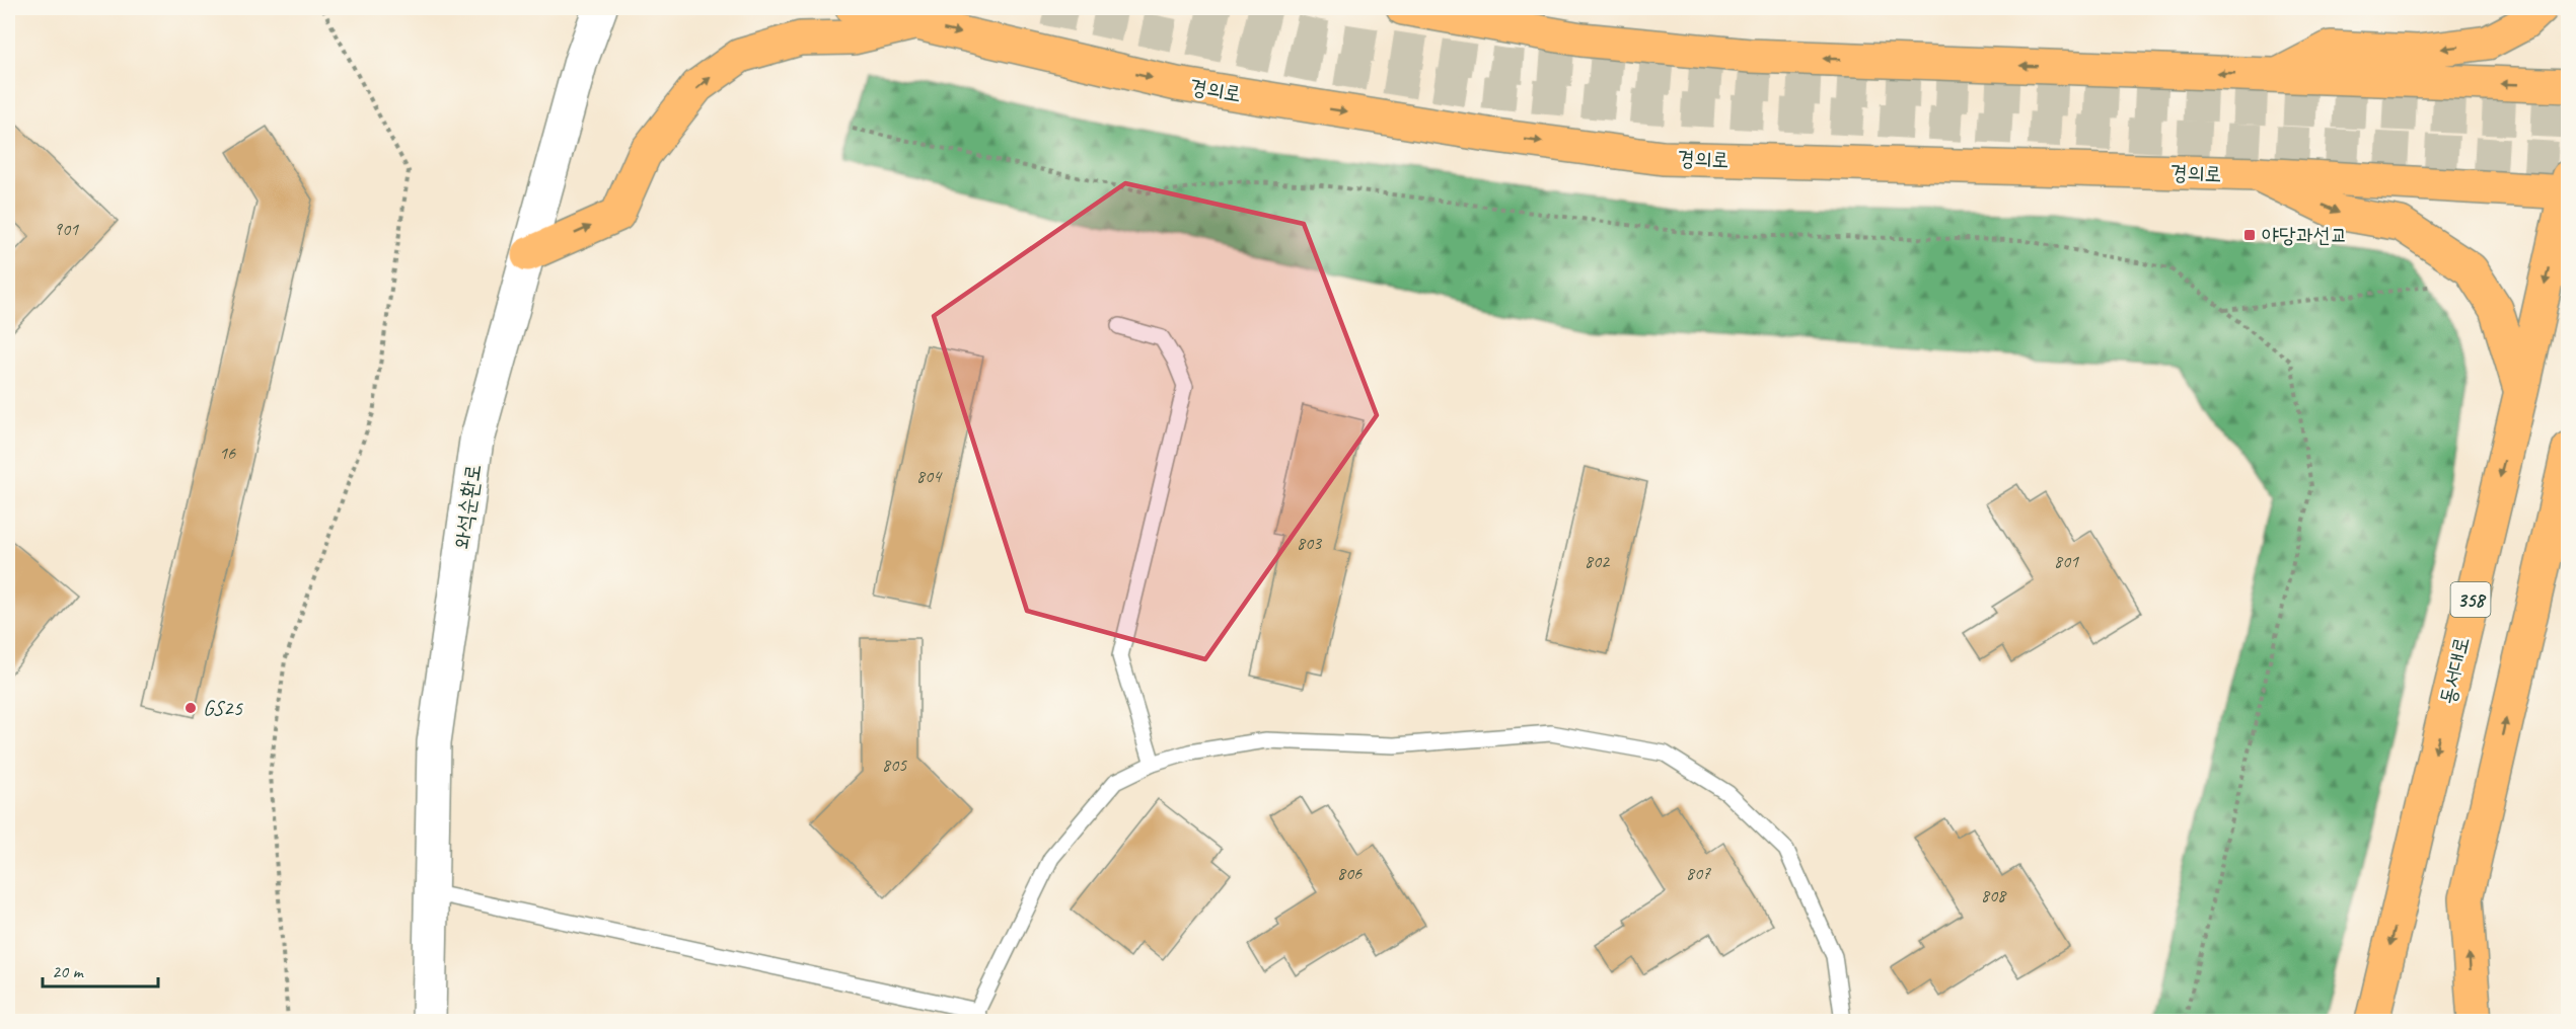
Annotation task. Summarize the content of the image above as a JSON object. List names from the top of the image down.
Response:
{
  "streets": {
    "main road": ["경의로", "358", "동서대로"],
    "street": ["와석순환로"]
  },
  "crossings": [
    ["경의로", "동서대로"]
  ],
  "places": {
    "transit": ["야당과선교"],
    "other": ["GS25"]
  },
  "house_numbers": [
    "901",
    "16",
    "804",
    "803",
    "802",
    "801",
    "805",
    "806",
    "807",
    "808"
  ],
  "scale_bar": "20 m"
}
